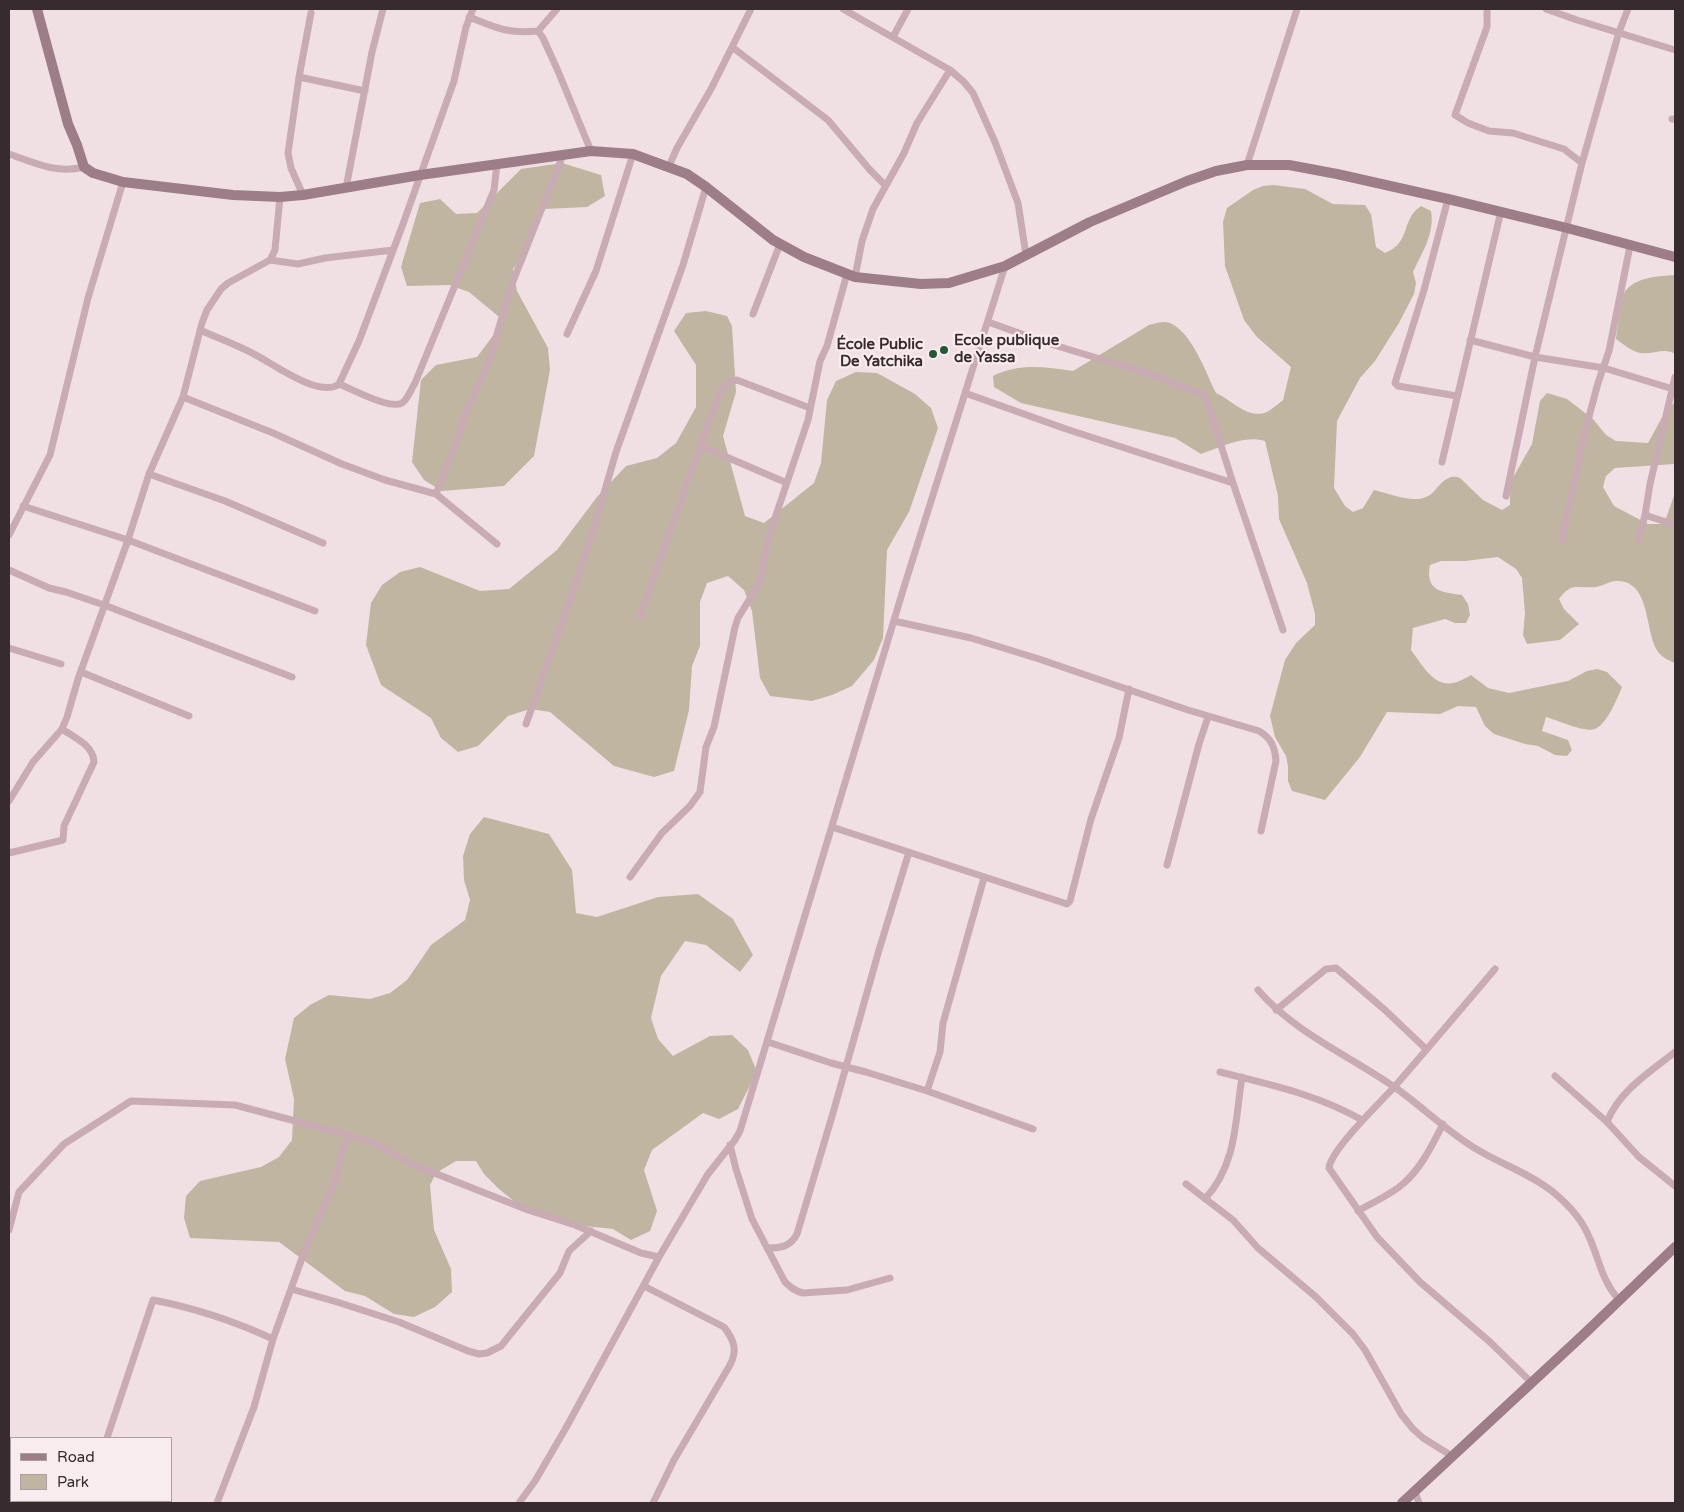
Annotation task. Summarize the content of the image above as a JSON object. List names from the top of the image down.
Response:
{
  "places": ["Ecole publique de Yassa", "École Public De Yatchika"],
  "legend": ["Road", "Park"]
}
